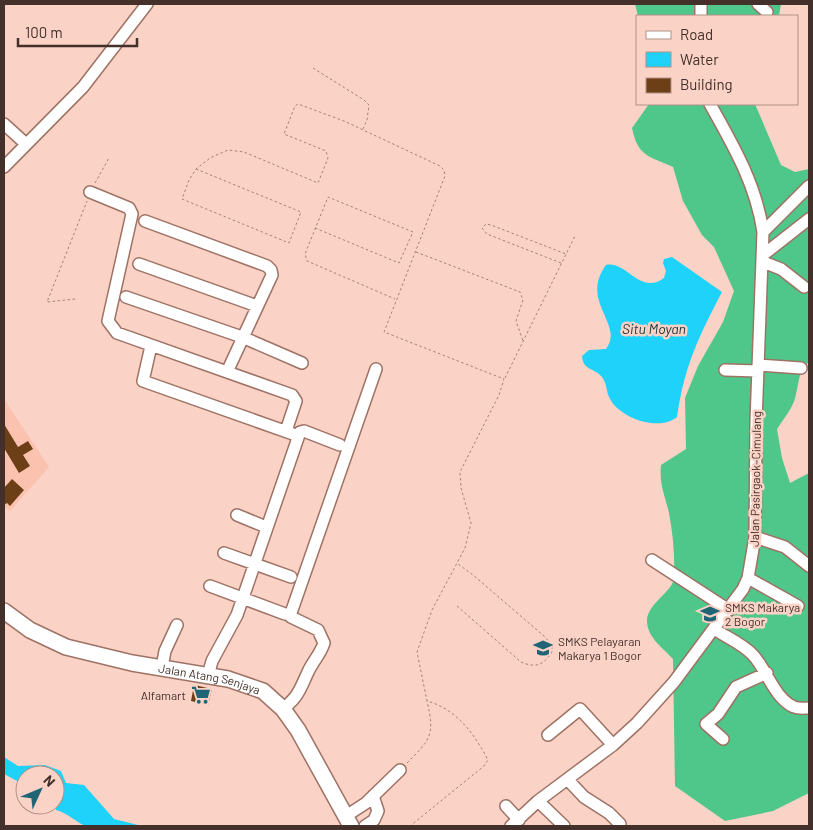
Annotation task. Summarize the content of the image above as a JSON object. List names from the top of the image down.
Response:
{
  "streets": {
    "main road": ["Jalan Atang Senjaya"],
    "street": ["Jalan Pasirgaok–Cimulang"]
  },
  "water": ["Situ Moyan"],
  "places": {
    "school or university": ["SMKS Makarya 2 Bogor", "SMKS Pelayaran Makarya 1 Bogor"],
    "supermarket": ["Alfamart"]
  },
  "legend": ["Road", "Water", "Building"],
  "scale_bar": "100 m",
  "north": "top right"
}
